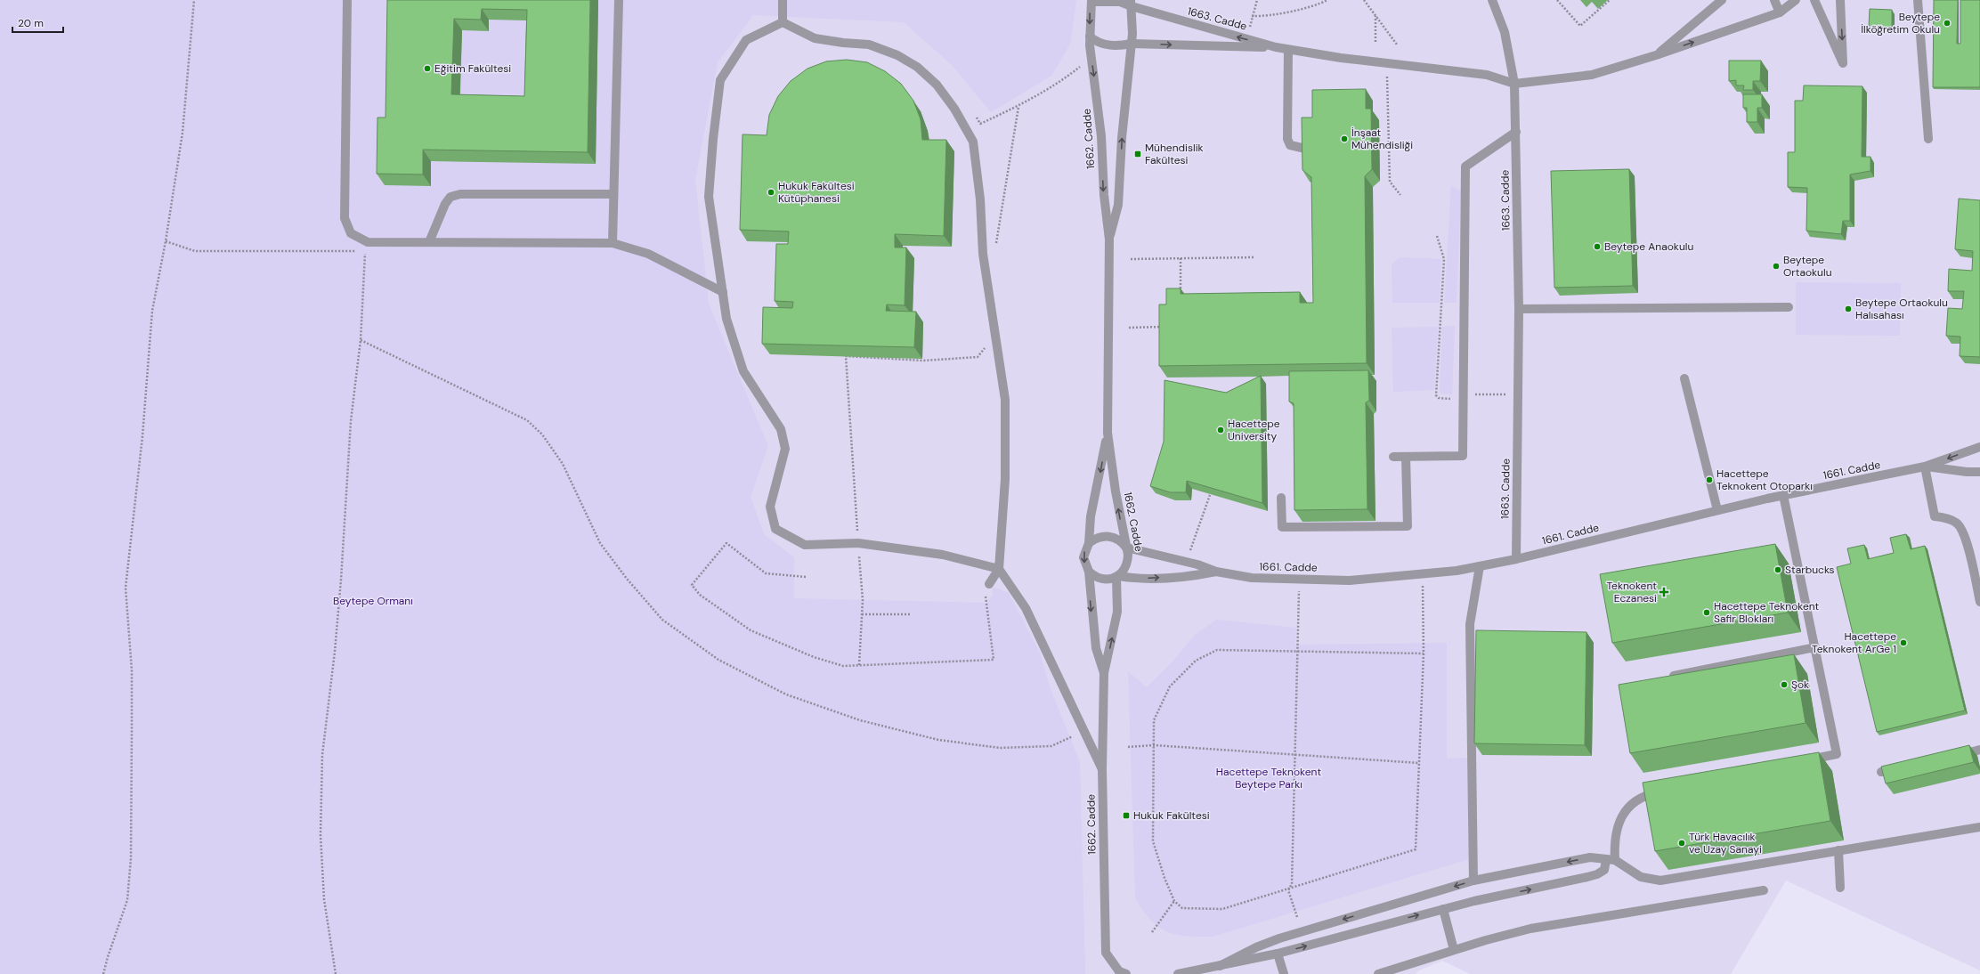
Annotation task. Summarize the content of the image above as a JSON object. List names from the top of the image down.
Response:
{
  "streets": {
    "street": ["1663. Cadde", "1662. Cadde", "1661. Cadde"]
  },
  "crossings": [
    ["1663. Cadde", "1662. Cadde"],
    ["1663. Cadde", "1661. Cadde"],
    ["1662. Cadde", "1661. Cadde"]
  ],
  "parks": ["Beytepe Ormanı", "Hacettepe Teknokent Beytepe Parkı"],
  "places": {
    "other": [
      "Beytepe İlköğretim Okulu",
      "Eğitim Fakültesi",
      "İnşaat Mühendisliği",
      "Hukuk Fakültesi Kütüphanesi",
      "Beytepe Anaokulu",
      "Beytepe Ortaokulu",
      "Beytepe Ortaokulu Halısahası",
      "Hacettepe University",
      "Hacettepe Teknokent Otoparkı",
      "Starbucks",
      "Hacettepe Teknokent Safir Blokları",
      "Hacettepe Teknokent ArGe 1",
      "Şok",
      "Türk Havacılık ve Uzay Sanayi"
    ],
    "transit": ["Mühendislik Fakültesi", "Hukuk Fakültesi"],
    "health": ["Teknokent Eczanesi"]
  },
  "scale_bar": "20 m"
}
